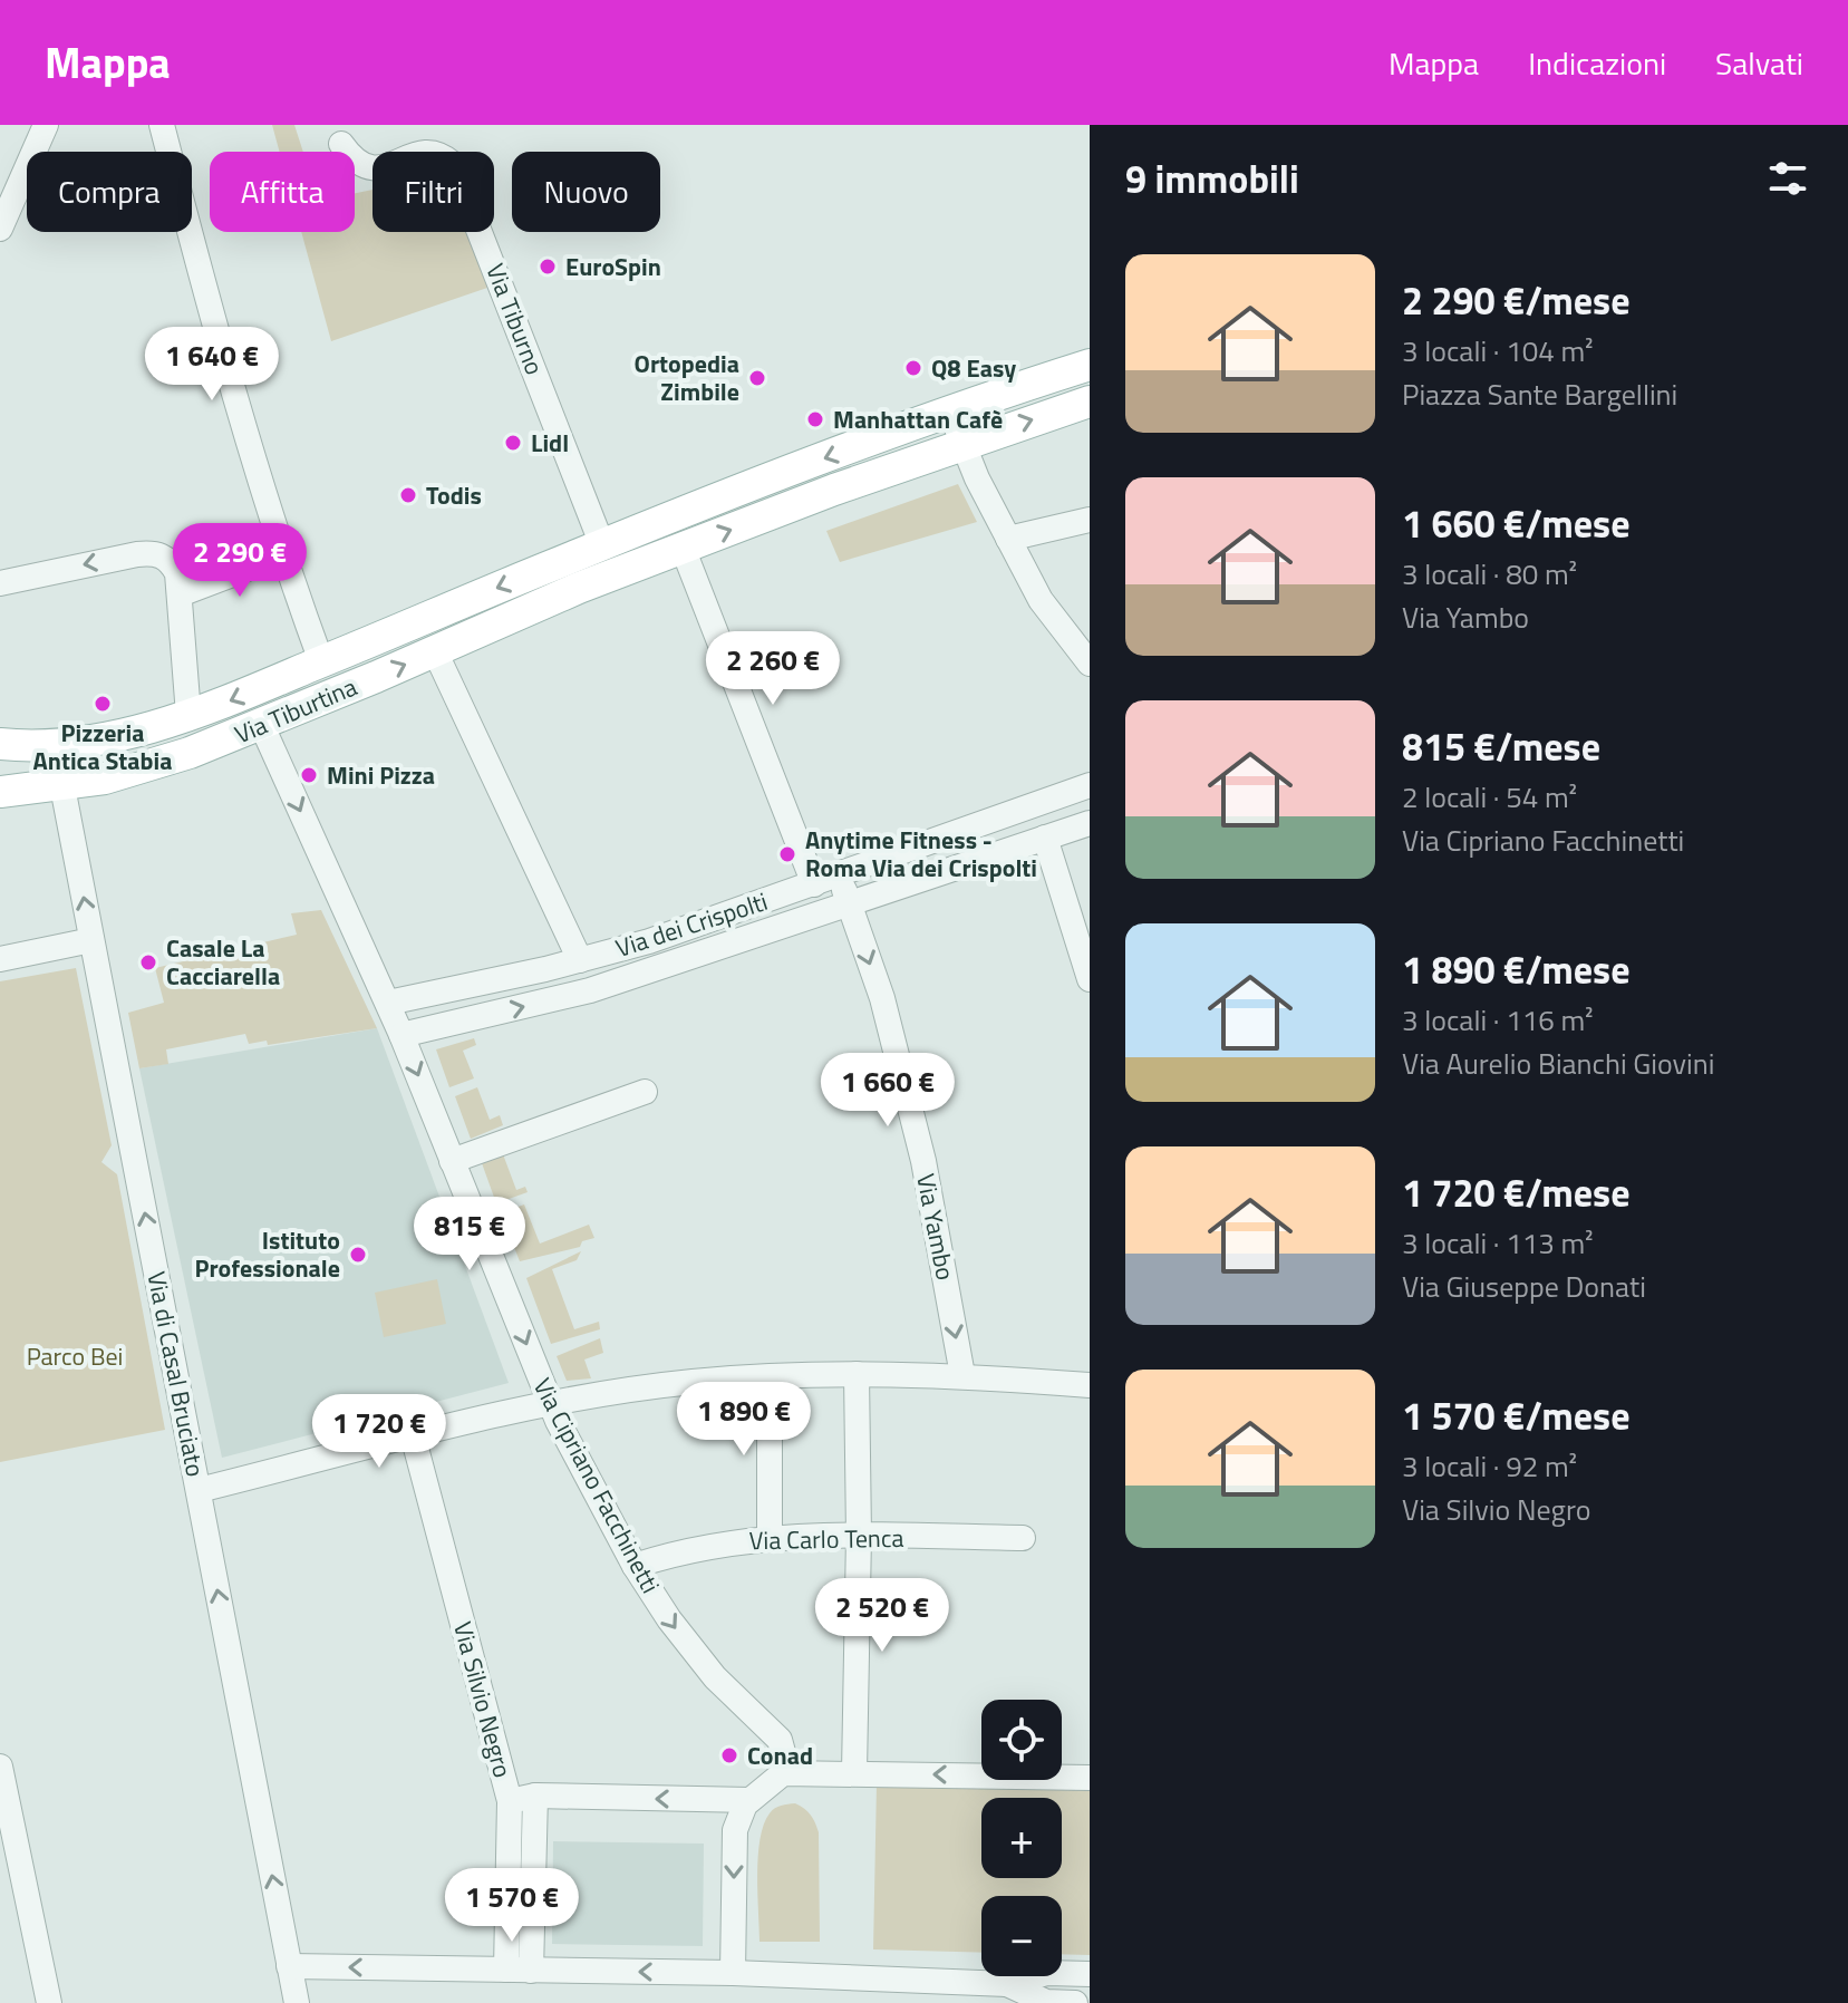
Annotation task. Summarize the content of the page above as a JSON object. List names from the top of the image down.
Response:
{
  "streets": {
    "main road": ["Via Tiburtina"],
    "street": [
      "Via Tiburno",
      "Via dei Crispolti",
      "Via Yambo",
      "Via di Casal Bruciato",
      "Via Cipriano Facchinetti",
      "Via Carlo Tenca",
      "Via Silvio Negro"
    ]
  },
  "crossings": [
    ["Via Tiburno", "Via Tiburtina"],
    ["Via Tiburtina", "Via di Casal Bruciato"],
    ["Via Tiburtina", "Via Cipriano Facchinetti"],
    ["Via dei Crispolti", "Via Yambo"],
    ["Via dei Crispolti", "Via Cipriano Facchinetti"],
    ["Via Cipriano Facchinetti", "Via Carlo Tenca"]
  ],
  "one_way": ["Via di Casal Bruciato"],
  "parks": ["Parco Bei"],
  "places": [
    "EuroSpin",
    "Q8 Easy",
    "Ortopedia Zimbile",
    "Manhattan Cafè",
    "Lidl",
    "Todis",
    "Pizzeria Antica Stabia",
    "Mini Pizza",
    "Anytime Fitness - Roma Via dei Crispolti",
    "Casale La Cacciarella",
    "Istituto Professionale",
    "Conad"
  ],
  "page": {
    "header": "Mappa",
    "nav": ["Mappa", "Indicazioni", "Salvati"],
    "heading": "9 immobili",
    "chip": [
      "Compra",
      "Affitta",
      "Filtri",
      "Nuovo"
    ],
    "list": [
      {
        "name": "2 290 €/mese",
        "note": "3 locali · 104 m² · Piazza Sante Bargellini"
      },
      {
        "name": "1 660 €/mese",
        "note": "3 locali · 80 m² · Via Yambo"
      },
      {
        "name": "815 €/mese",
        "note": "2 locali · 54 m² · Via Cipriano Facchinetti"
      },
      {
        "name": "1 890 €/mese",
        "note": "3 locali · 116 m² · Via Aurelio Bianchi Giovini"
      },
      {
        "name": "1 720 €/mese",
        "note": "3 locali · 113 m² · Via Giuseppe Donati"
      },
      {
        "name": "1 570 €/mese",
        "note": "3 locali · 92 m² · Via Silvio Negro"
      }
    ],
    "price": [
      "1 640 €",
      "2 290 €",
      "2 260 €",
      "1 660 €",
      "815 €",
      "1 890 €",
      "1 720 €",
      "2 520 €",
      "1 570 €"
    ],
    "map_buttons": ["+", "−"]
  }
}
